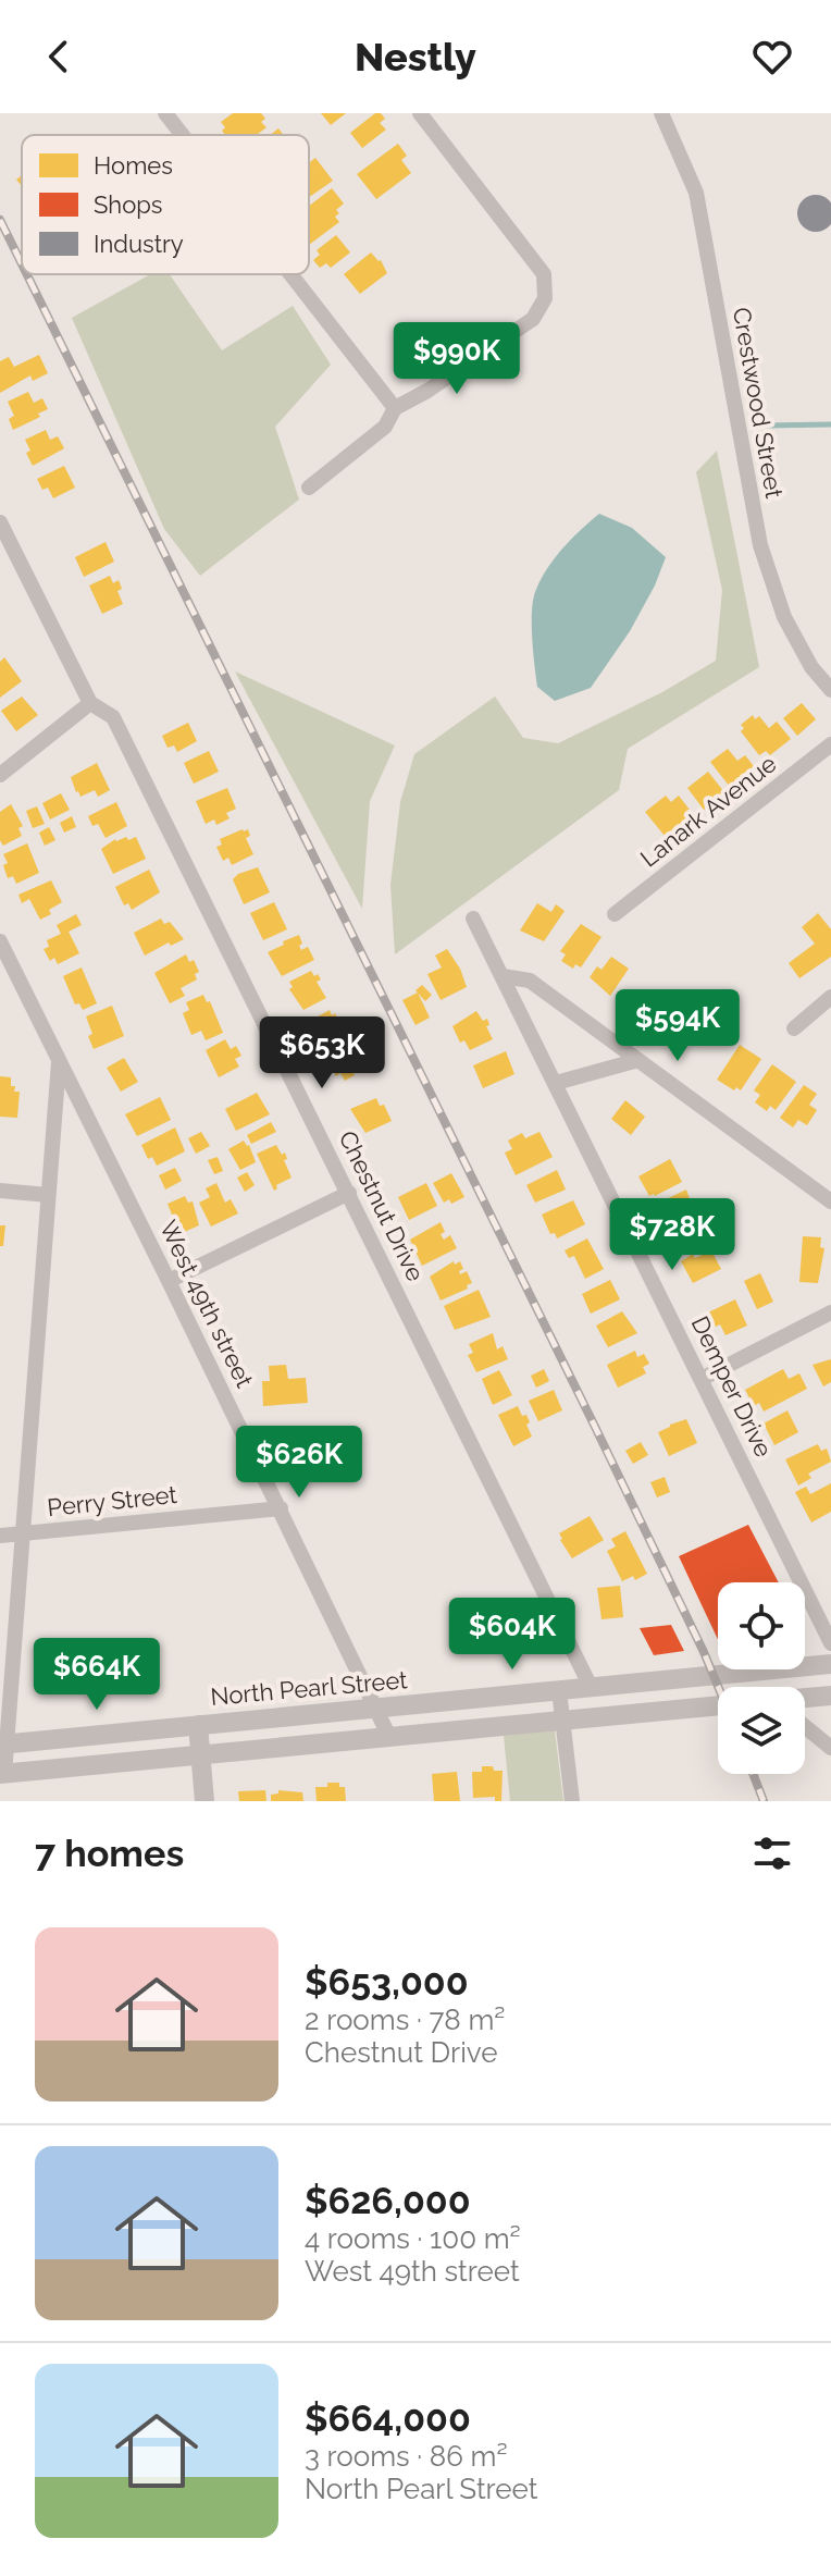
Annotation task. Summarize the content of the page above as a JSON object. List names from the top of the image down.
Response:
{
  "streets": {
    "street": [
      "Crestwood Street",
      "Lanark Avenue",
      "Chestnut Drive",
      "West 49th street",
      "Demper Drive",
      "Perry Street",
      "North Pearl Street"
    ]
  },
  "crossings": [
    ["Chestnut Drive", "North Pearl Street"],
    ["West 49th street", "Perry Street"],
    ["West 49th street", "North Pearl Street"]
  ],
  "legend": ["Homes", "Shops", "Industry"],
  "page": {
    "header": "Nestly",
    "price": [
      "$990K",
      "$594K",
      "$653K",
      "$728K",
      "$626K",
      "$604K",
      "$664K"
    ],
    "heading": "7 homes",
    "list": [
      {
        "name": "$653,000",
        "note": "2 rooms · 78 m² · Chestnut Drive"
      },
      {
        "name": "$626,000",
        "note": "4 rooms · 100 m² · West 49th street"
      },
      {
        "name": "$664,000",
        "note": "3 rooms · 86 m² · North Pearl Street"
      }
    ]
  }
}
